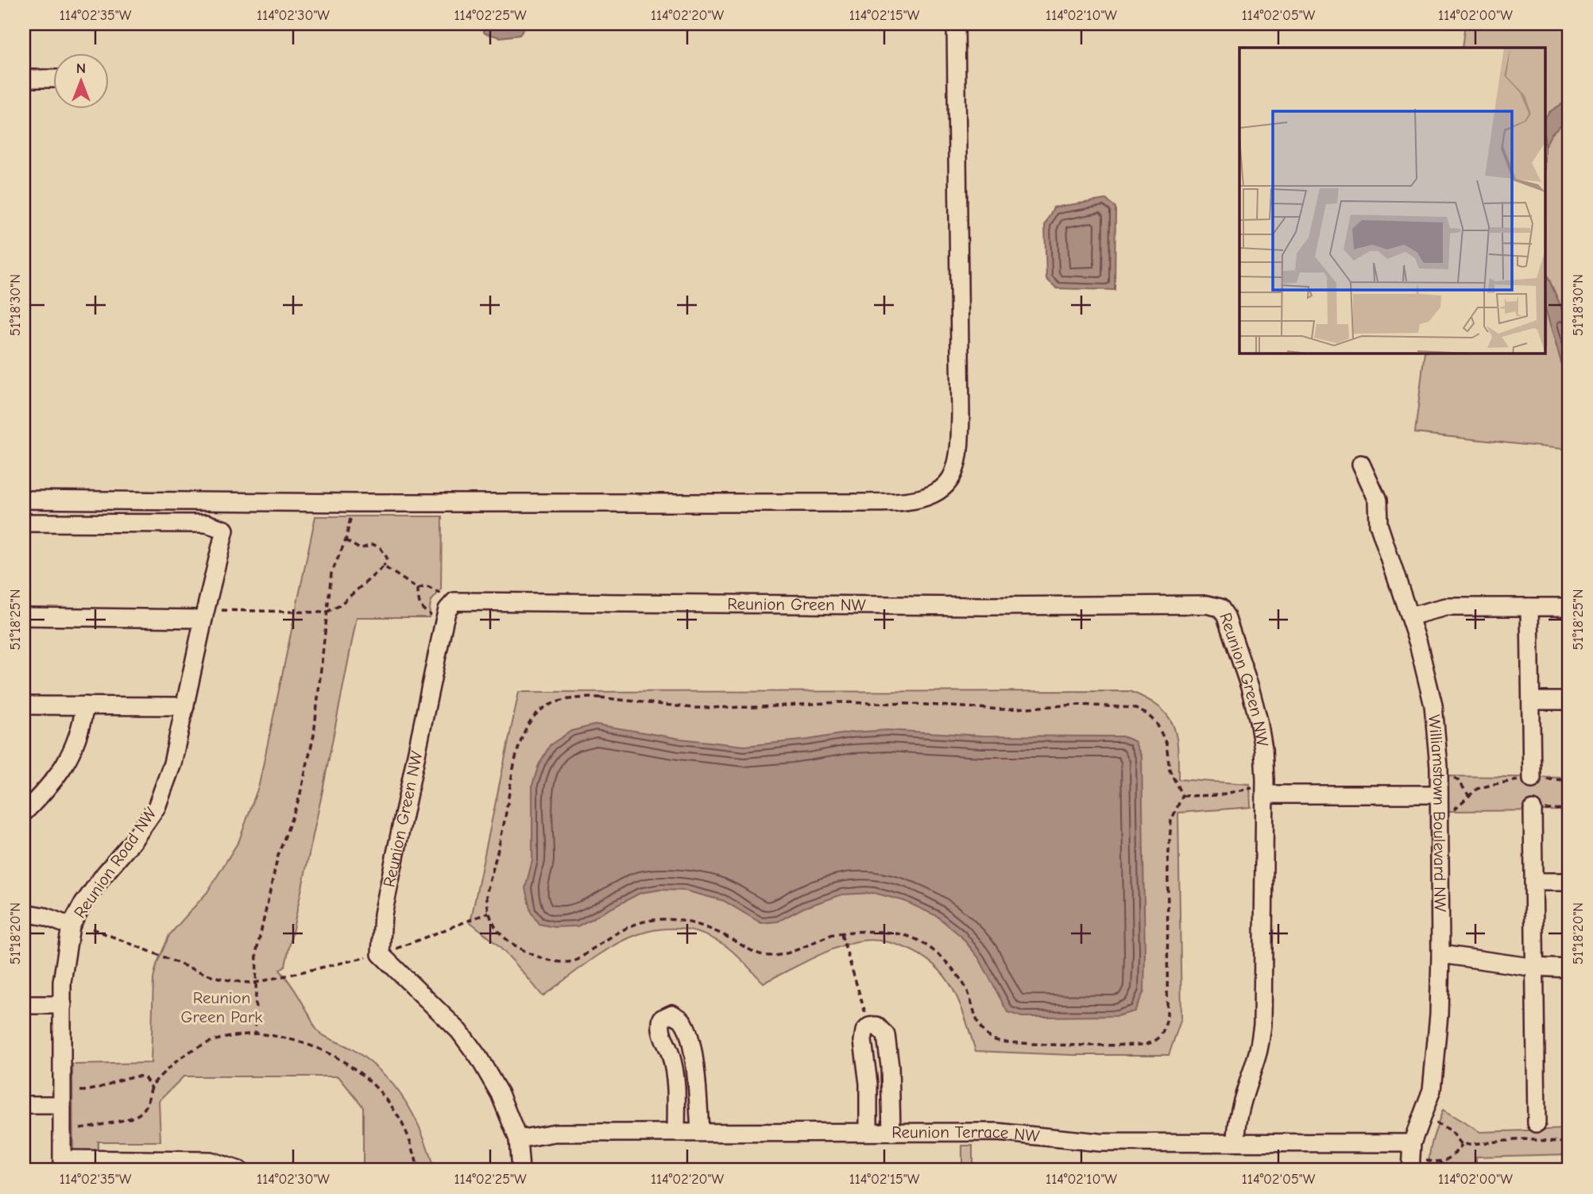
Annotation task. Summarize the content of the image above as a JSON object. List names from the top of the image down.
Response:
{
  "streets": {
    "street": [
      "Reunion Green NW",
      "Williamstown Boulevard NW",
      "Reunion Road NW",
      "Reunion Terrace NW"
    ]
  },
  "crossings": [
    ["Reunion Green NW", "Reunion Terrace NW"],
    ["Williamstown Boulevard NW", "Reunion Terrace NW"]
  ],
  "parks": ["Reunion Green Park"],
  "north": "top",
  "coordinates": [
    "114°02'35\"W",
    "114°02'30\"W",
    "114°02'25\"W",
    "114°02'20\"W",
    "114°02'15\"W",
    "114°02'10\"W",
    "114°02'05\"W",
    "114°02'00\"W",
    "51°18'30\"N",
    "51°18'25\"N",
    "51°18'20\"N"
  ]
}
